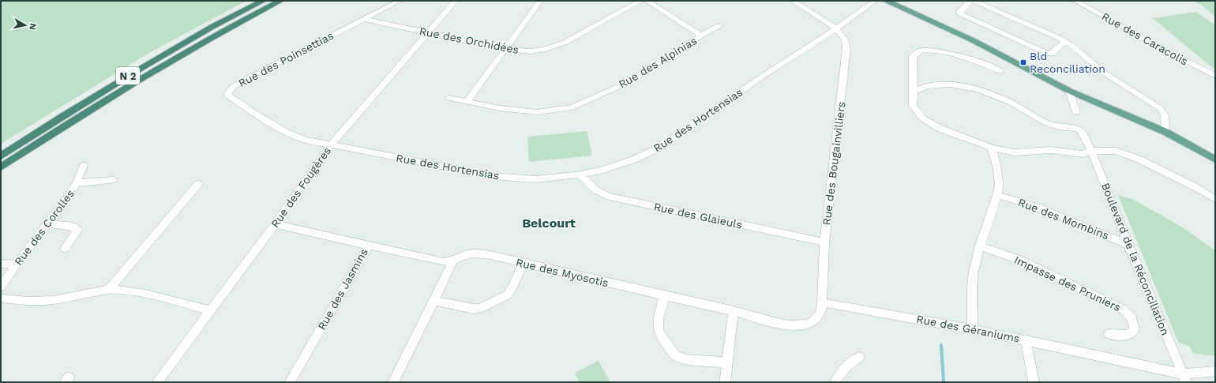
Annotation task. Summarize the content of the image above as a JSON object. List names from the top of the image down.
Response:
{
  "streets": {
    "highway": ["N 2"],
    "street": [
      "Rue des Caracolis",
      "Rue des Orchidées",
      "Rue des Poinsettias",
      "Rue des Alpinias",
      "Rue des Hortensias",
      "Rue des Bougainvilliers",
      "Rue des Fougères",
      "Rue des Glaieuls",
      "Rue des Mombins",
      "Rue des Corolles",
      "Boulevard de la Réconciliation",
      "Rue des Myosotis",
      "Impasse des Pruniers",
      "Rue des Jasmins",
      "Rue des Géraniums"
    ]
  },
  "crossings": [
    ["Rue des Orchidées", "Rue des Poinsettias"],
    ["Rue des Orchidées", "Rue des Fougères"],
    ["Rue des Poinsettias", "Rue des Hortensias"],
    ["Rue des Poinsettias", "Rue des Fougères"],
    ["Rue des Hortensias", "Rue des Bougainvilliers"],
    ["Rue des Hortensias", "Rue des Fougères"],
    ["Rue des Hortensias", "Rue des Glaieuls"],
    ["Rue des Bougainvilliers", "Rue des Glaieuls"],
    ["Rue des Bougainvilliers", "Rue des Géraniums"],
    ["Rue des Fougères", "Rue des Jasmins"],
    ["Rue des Mombins", "Boulevard de la Réconciliation"],
    ["Boulevard de la Réconciliation", "Rue des Géraniums"]
  ],
  "districts": ["Belcourt"],
  "places": {
    "transit": ["Bld Reconciliation"]
  },
  "north": "right"
}
